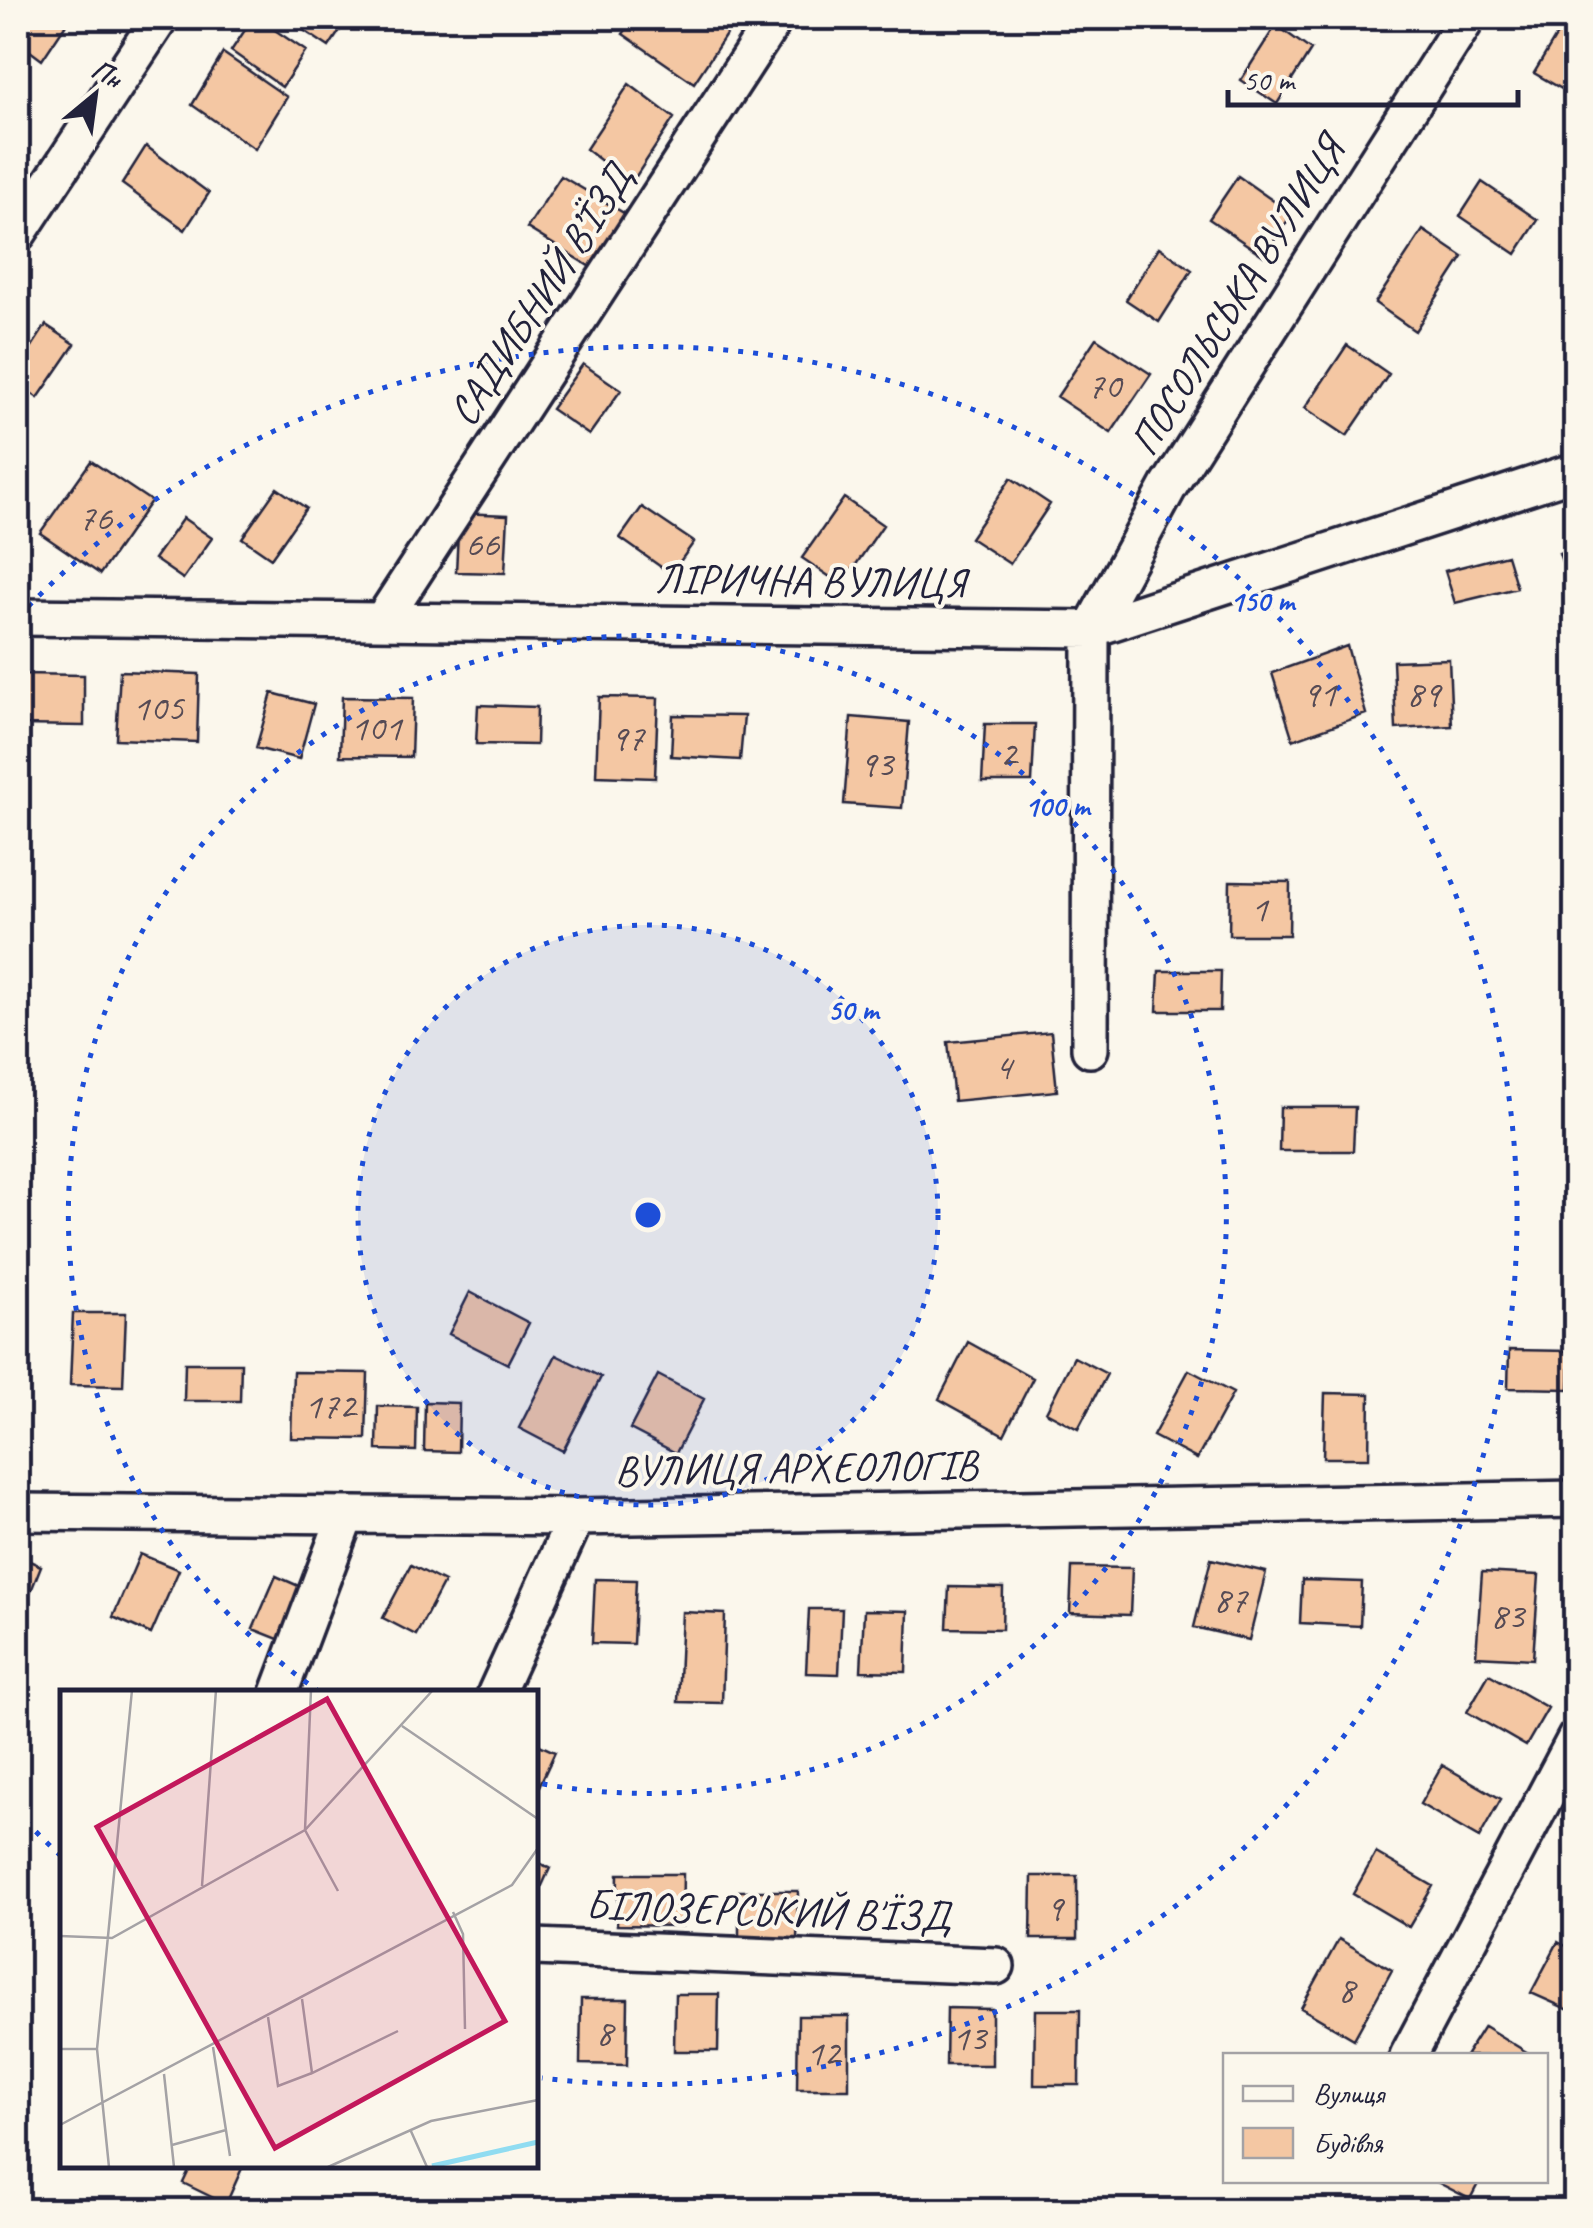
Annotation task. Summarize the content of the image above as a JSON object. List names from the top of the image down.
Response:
{
  "streets": {
    "street": [
      "САДИБНИЙ В’ЇЗД",
      "ПОСОЛЬСЬКА ВУЛИЦЯ",
      "ЛІРИЧНА ВУЛИЦЯ",
      "ВУЛИЦЯ АРХЕОЛОГІВ",
      "БІЛОЗЕРСЬКИЙ В'ЇЗД"
    ]
  },
  "crossings": [
    ["САДИБНИЙ В’ЇЗД", "ЛІРИЧНА ВУЛИЦЯ"],
    ["ПОСОЛЬСЬКА ВУЛИЦЯ", "ЛІРИЧНА ВУЛИЦЯ"]
  ],
  "house_numbers": [
    "70",
    "76",
    "66",
    "91",
    "89",
    "105",
    "101",
    "97",
    "2",
    "93",
    "1",
    "4",
    "172",
    "87",
    "83",
    "9",
    "8",
    "8",
    "13",
    "12"
  ],
  "legend": ["Вулиця", "Будівля"],
  "scale_bar": "50 m",
  "north": "top right",
  "rings": ["150 m", "100 m", "50 m"]
}
